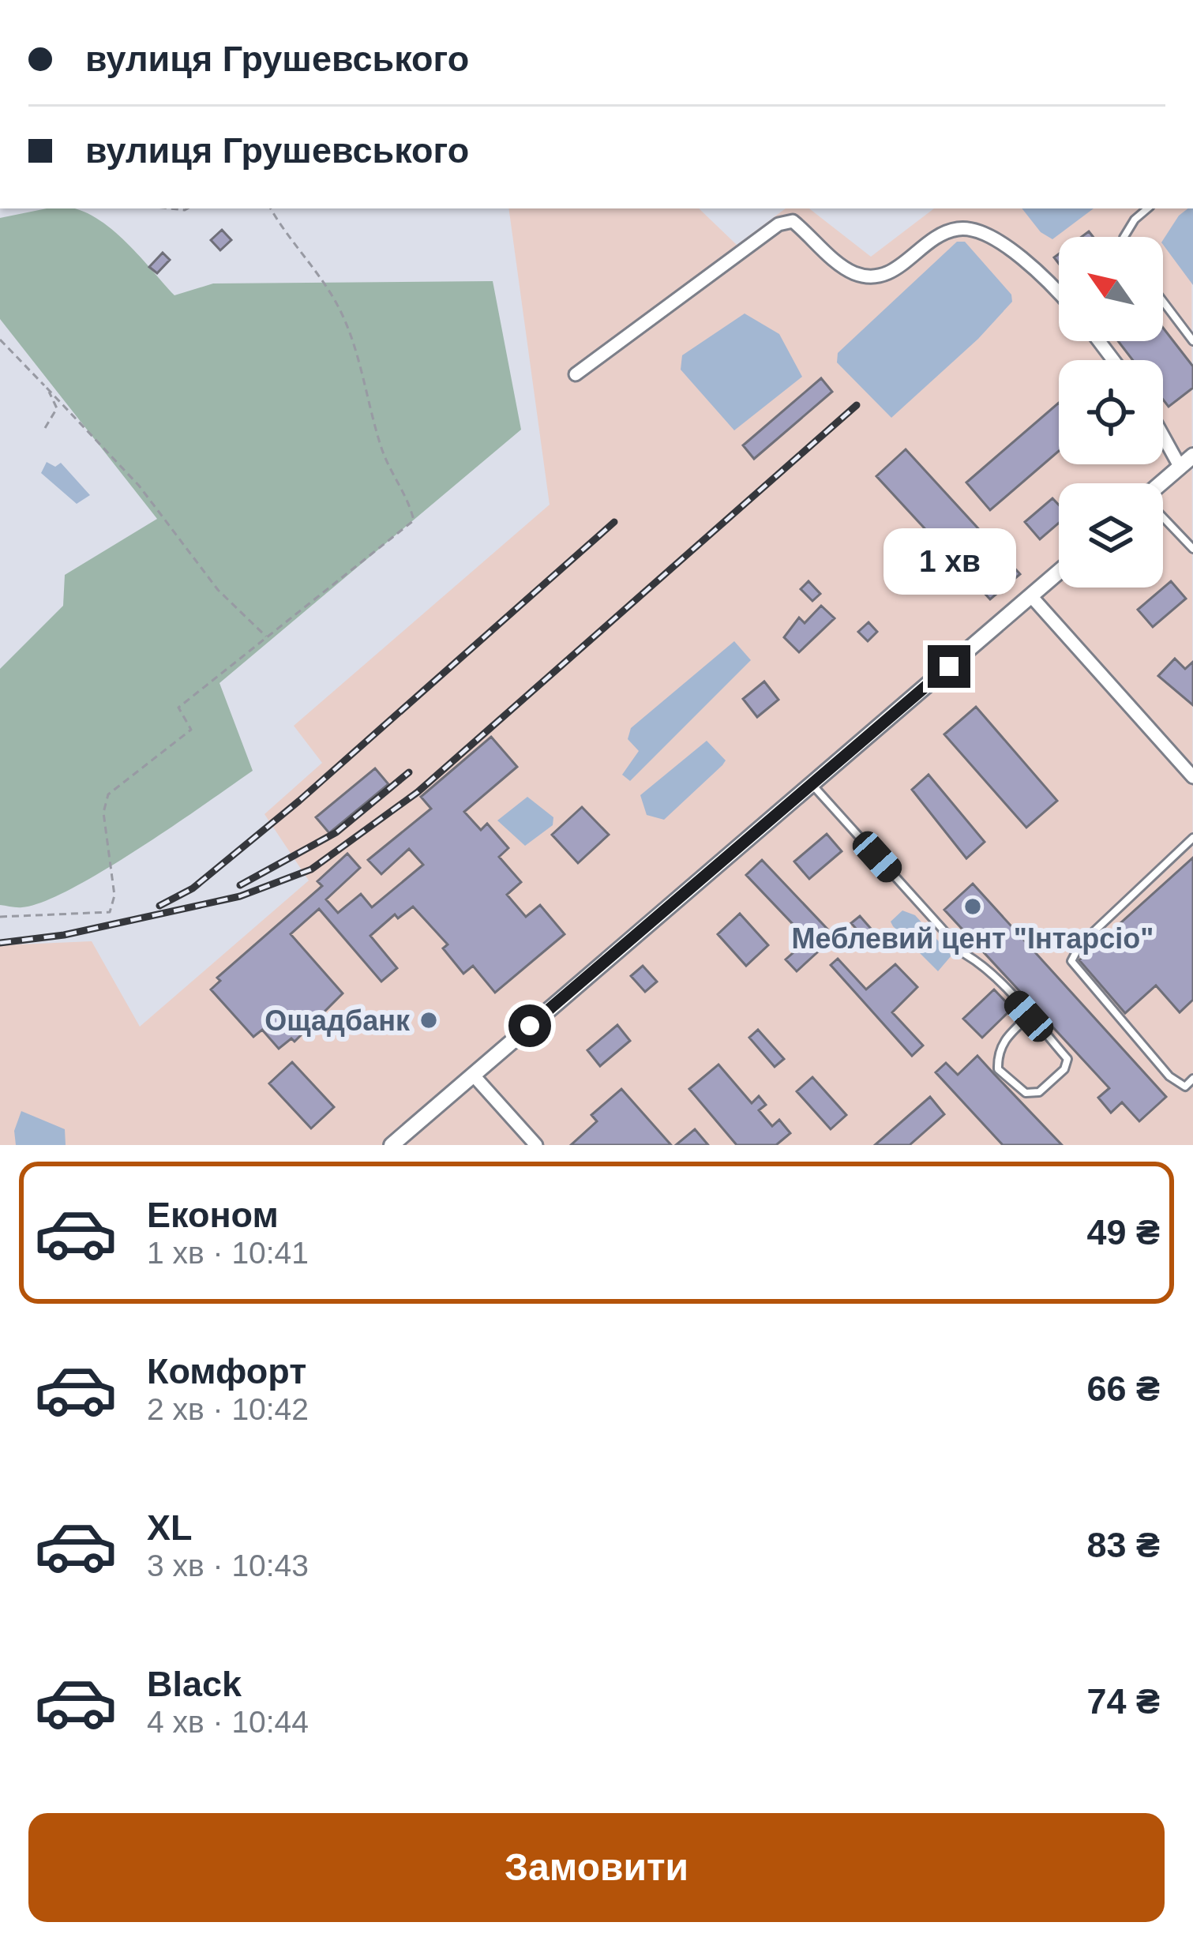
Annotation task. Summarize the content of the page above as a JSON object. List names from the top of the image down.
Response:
{
  "places": ["Меблевий цент \"Інтарсіо\"", "Ощадбанк"],
  "north": "top left",
  "page": {
    "banner": ["вулиця Грушевського", "вулиця Грушевського"],
    "bubble": "1 хв",
    "list": [
      {
        "name": "Економ",
        "note": "1 хв · 10:41",
        "value": "49 ₴"
      },
      {
        "name": "Комфорт",
        "note": "2 хв · 10:42",
        "value": "66 ₴"
      },
      {
        "name": "XL",
        "note": "3 хв · 10:43",
        "value": "83 ₴"
      },
      {
        "name": "Black",
        "note": "4 хв · 10:44",
        "value": "74 ₴"
      }
    ],
    "buttons": "Замовити"
  }
}
